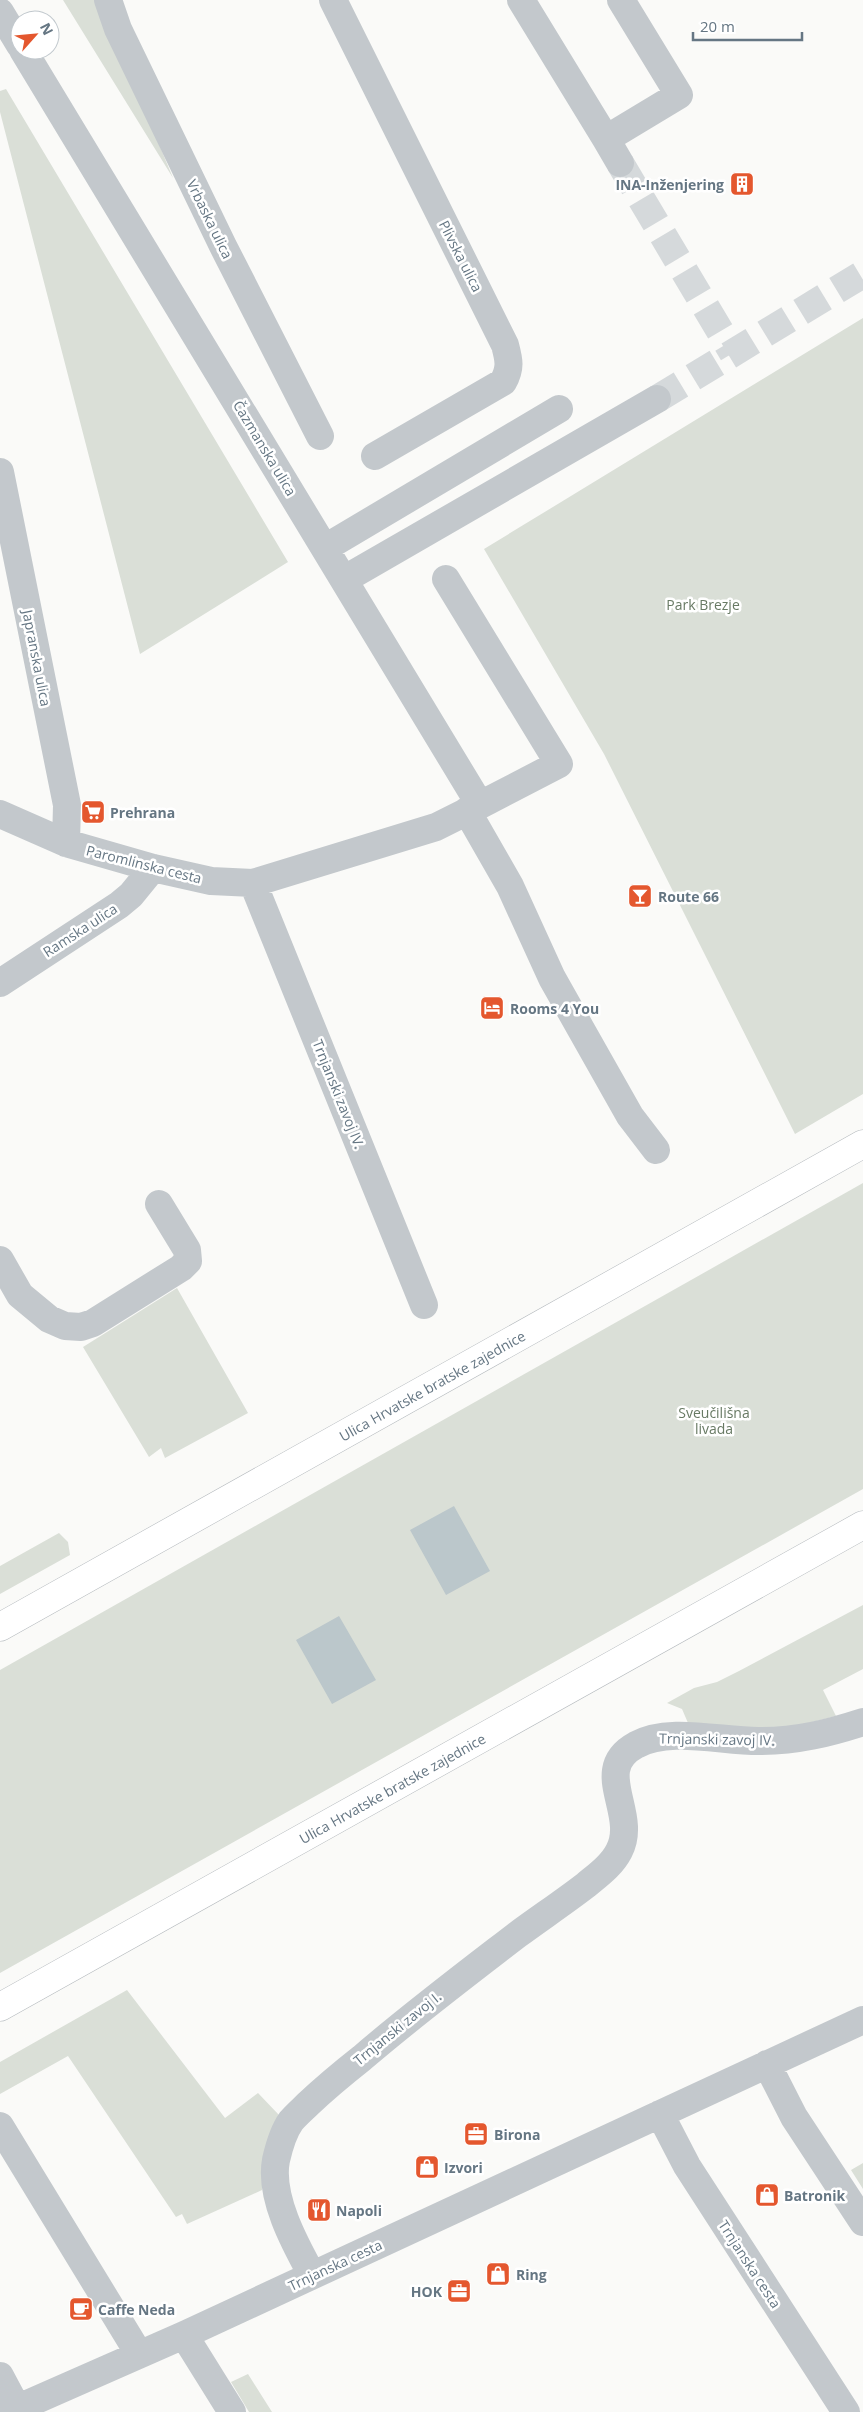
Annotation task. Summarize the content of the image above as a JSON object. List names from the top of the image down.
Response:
{
  "streets": {
    "main road": ["Ulica Hrvatske bratske zajednice"],
    "street": [
      "Vrbaska ulica",
      "Plivska ulica",
      "Čazmanska ulica",
      "Japranska ulica",
      "Paromlinska cesta",
      "Ramska ulica",
      "Trnjanski zavoj IV.",
      "Trnjanski zavoj I.",
      "Trnjanska cesta"
    ]
  },
  "crossings": [
    ["Čazmanska ulica", "Paromlinska cesta"],
    ["Japranska ulica", "Paromlinska cesta"],
    ["Paromlinska cesta", "Ramska ulica"],
    ["Paromlinska cesta", "Trnjanski zavoj IV."],
    ["Trnjanski zavoj IV.", "Trnjanski zavoj I."],
    ["Trnjanski zavoj I.", "Trnjanska cesta"]
  ],
  "parks": ["Park Brezje", "Sveučilišna livada"],
  "places": {
    "building": ["INA-Inženjering"],
    "supermarket": ["Prehrana"],
    "bar": ["Route 66"],
    "hotel": ["Rooms 4 You"],
    "office": ["Birona", "HOK"],
    "shop": ["Izvori", "Batronik", "Ring"],
    "restaurant": ["Napoli"],
    "cafe": ["Caffe Neda"]
  },
  "scale_bar": "20 m",
  "north": "top right"
}
